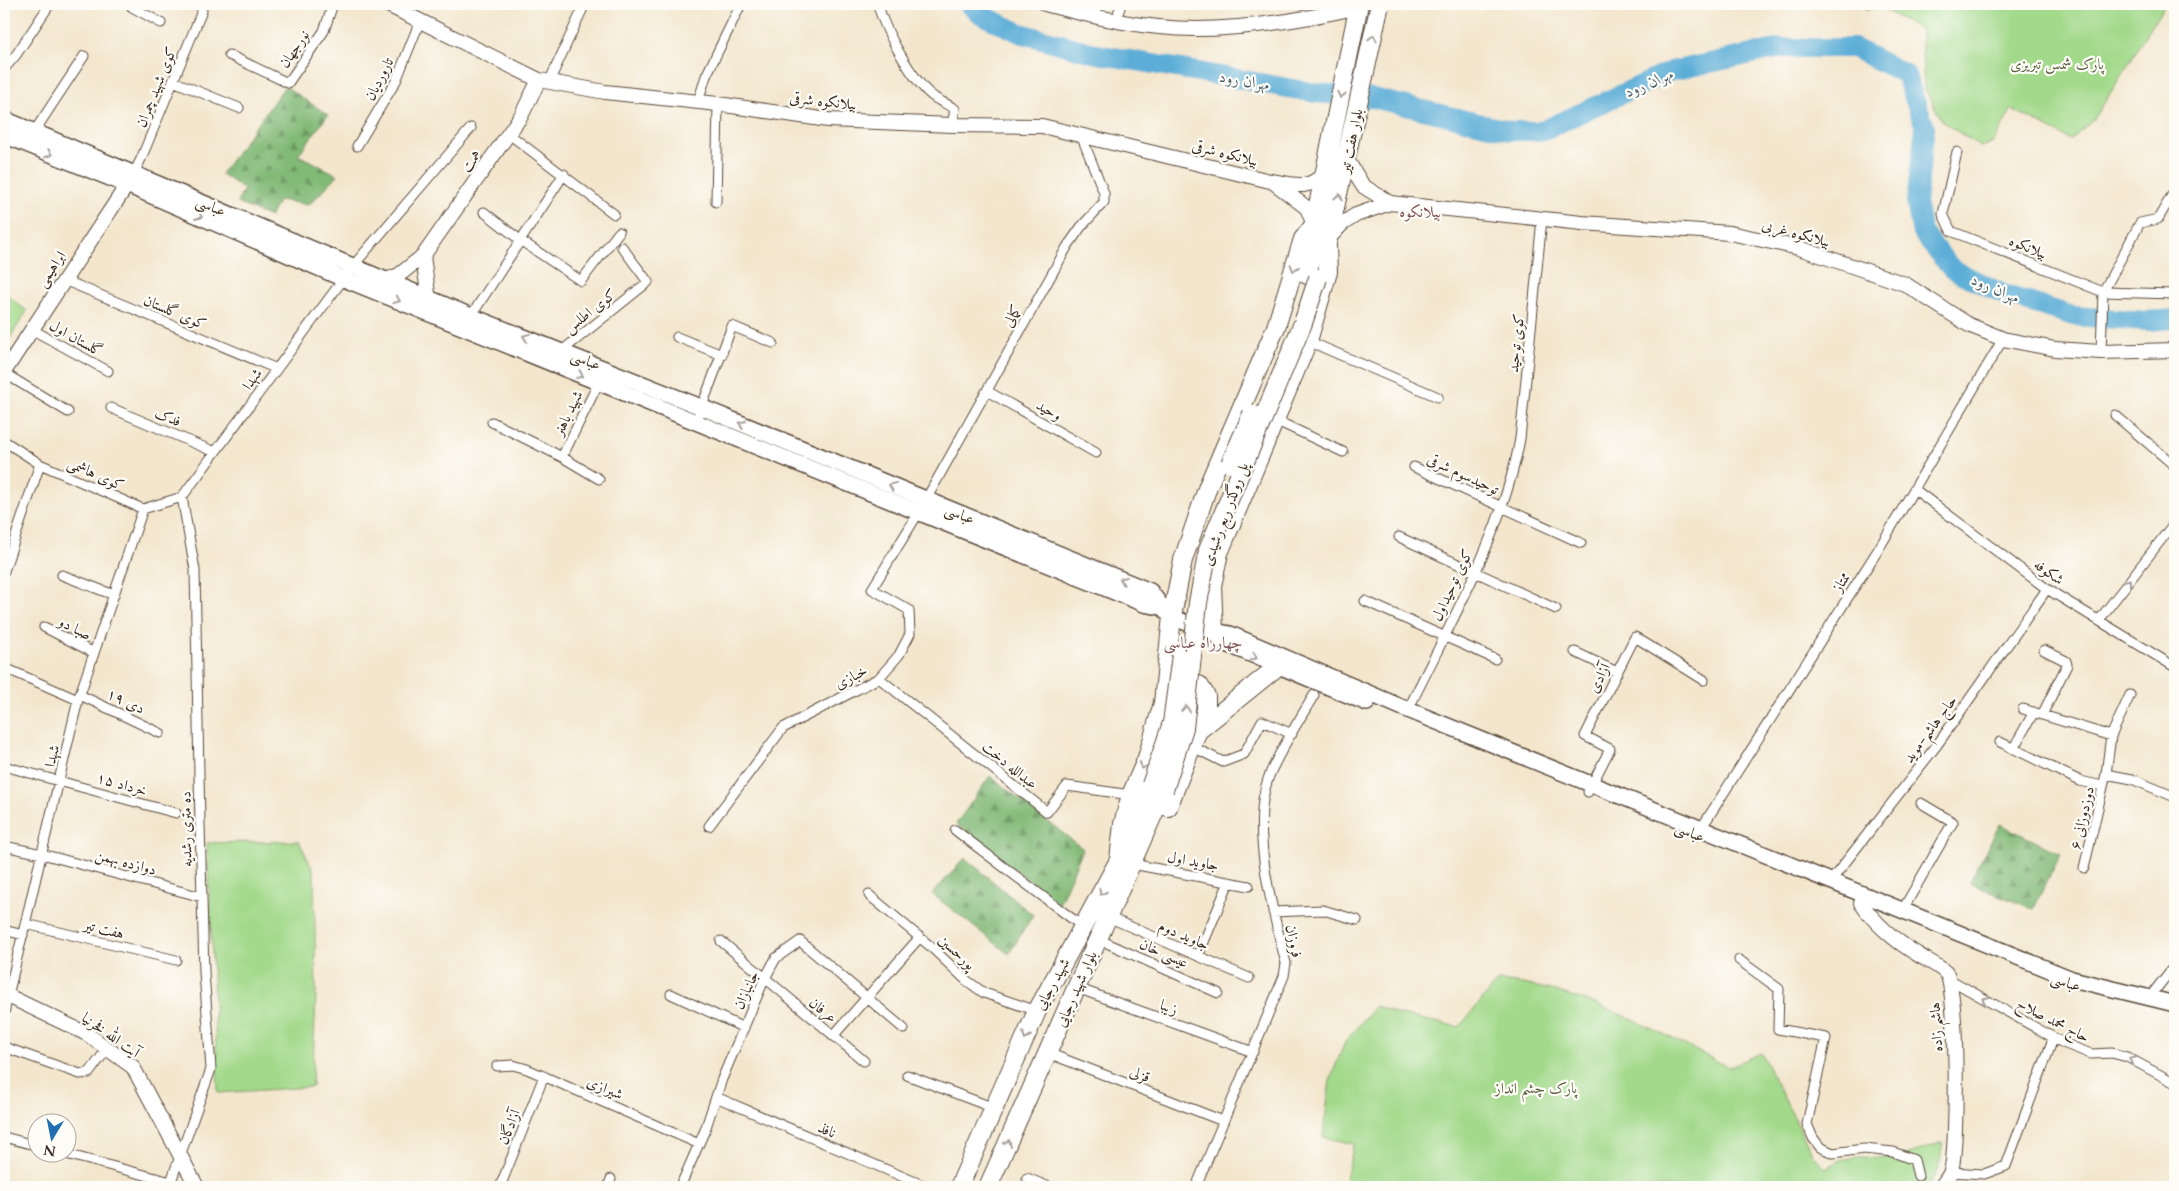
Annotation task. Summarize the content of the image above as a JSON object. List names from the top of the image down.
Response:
{
  "streets": {
    "highway": [
      "بلوار هفت تیر",
      "پل روگذر ربع رشیدی",
      "شهید رجایی",
      "بلوار شهید رجایی"
    ],
    "main road": ["عباسى"],
    "street": [
      "نورجهان",
      "تاروردیان",
      "کوی شهید چمران",
      "بیلانکوه شرقی",
      "همت",
      "بیلانکوه غربی",
      "بیلانکوه",
      "ابراهیمی",
      "کوی اطلس",
      "کوی گلستان",
      "کمالی",
      "گلستان اول",
      "کوی توحید",
      "شهدا",
      "وحید",
      "شهید باهنر",
      "فدک",
      "کوی هاشمی",
      "توحیدسوم شرقی",
      "شکوفه",
      "ممتاز",
      "کوی توحیداول",
      "صبا دو",
      "خبازی",
      "آزادی",
      "۱۹ دی",
      "حاج هاشم-موید",
      "عبدالله دخت",
      "۱۵ خرداد",
      "دوزدوزانی ۶",
      "ده متری رشدیه",
      "جاوید اول",
      "دوازده بهمن",
      "هفت تیر",
      "جاوید دوم",
      "فروزان",
      "پورحسین",
      "عیسی خان",
      "جانبازان",
      "زیبا",
      "عرفان",
      "حاج محمد صلاح",
      "هاشم زاده",
      "آیت الله فخرنیا",
      "قزلی",
      "شیرازی",
      "آزادگان",
      "نافذ"
    ]
  },
  "crossings": [
    ["تاروردیان", "بیلانکوه شرقی"],
    ["کوی شهید چمران", "عباسى"],
    ["کوی شهید چمران", "ابراهیمی"],
    ["بیلانکوه شرقی", "بلوار هفت تیر"],
    ["بیلانکوه شرقی", "همت"],
    ["بیلانکوه شرقی", "کمالی"],
    ["بلوار هفت تیر", "بیلانکوه غربی"],
    ["بلوار هفت تیر", "پل روگذر ربع رشیدی"],
    ["همت", "عباسى"],
    ["عباسى", "ابراهیمی"],
    ["عباسى", "کوی اطلس"],
    ["عباسى", "کمالی"],
    ["عباسى", "شهدا"],
    ["عباسى", "شهید باهنر"],
    ["عباسى", "ممتاز"],
    ["عباسى", "کوی توحیداول"],
    ["عباسى", "خبازی"],
    ["عباسى", "آزادی"],
    ["عباسى", "حاج هاشم-موید"],
    ["بیلانکوه غربی", "کوی توحید"],
    ["بیلانکوه غربی", "ممتاز"],
    ["ابراهیمی", "کوی گلستان"],
    ["ابراهیمی", "گلستان اول"],
    ["کوی گلستان", "شهدا"],
    ["کمالی", "وحید"],
    ["کمالی", "خبازی"],
    ["کوی توحید", "کوی توحیداول"],
    ["شهدا", "فدک"],
    ["شهدا", "کوی هاشمی"],
    ["شهدا", "صبا دو"],
    ["شهدا", "۱۹ دی"],
    ["شهدا", "۱۵ خرداد"],
    ["شهدا", "ده متری رشدیه"],
    ["شهدا", "دوازده بهمن"],
    ["شهدا", "هفت تیر"],
    ["شهدا", "آیت الله فخرنیا"],
    ["توحیدسوم شرقی", "کوی توحیداول"],
    ["پل روگذر ربع رشیدی", "بلوار شهید رجایی"],
    ["شکوفه", "ممتاز"],
    ["شکوفه", "حاج هاشم-موید"],
    ["خبازی", "عبدالله دخت"],
    ["ده متری رشدیه", "دوازده بهمن"],
    ["ده متری رشدیه", "آیت الله فخرنیا"],
    ["جاوید اول", "شهید رجایی"],
    ["جاوید اول", "بلوار شهید رجایی"],
    ["جاوید دوم", "بلوار شهید رجایی"],
    ["فروزان", "زیبا"],
    ["فروزان", "قزلی"],
    ["پورحسین", "شهید رجایی"],
    ["عیسی خان", "بلوار شهید رجایی"],
    ["شهید رجایی", "بلوار شهید رجایی"],
    ["بلوار شهید رجایی", "زیبا"],
    ["بلوار شهید رجایی", "قزلی"],
    ["جانبازان", "عرفان"],
    ["جانبازان", "شیرازی"],
    ["جانبازان", "نافذ"],
    ["حاج محمد صلاح", "هاشم زاده"],
    ["شیرازی", "آزادگان"]
  ],
  "one_way": ["شهید رجایی", "حاج محمد صلاح"],
  "districts": ["بیلانکوه", "چهارراه عباسی"],
  "water": ["مهران رود"],
  "parks": ["پارک شمس تبریزی", "پارک چشم انداز"],
  "north": "bottom"
}
